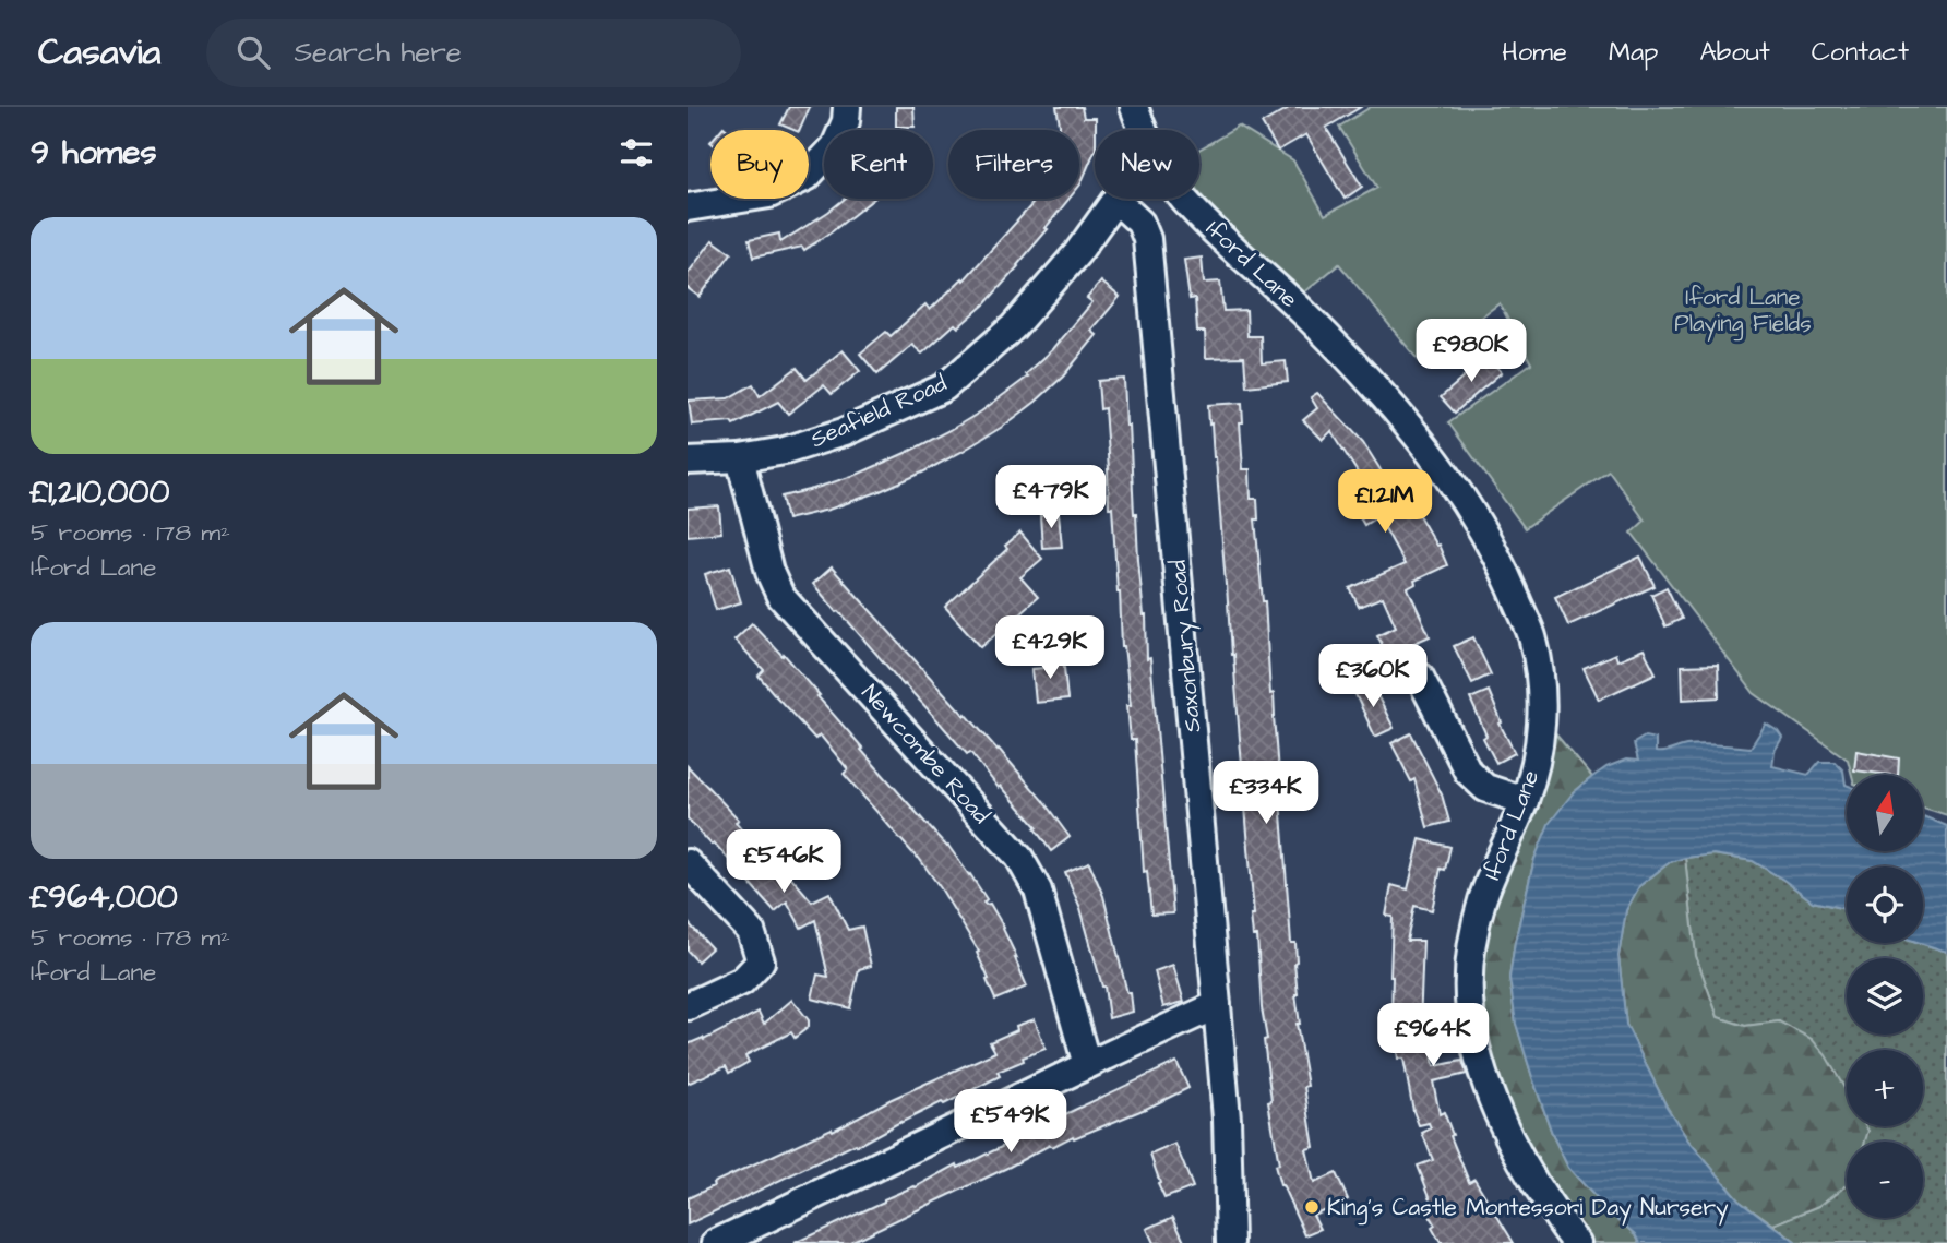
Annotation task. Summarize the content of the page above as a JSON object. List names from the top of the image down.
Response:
{
  "streets": {
    "street": [
      "Iford Lane",
      "Seafield Road",
      "Saxonbury Road",
      "Newcombe Road"
    ]
  },
  "crossings": [
    ["Seafield Road", "Saxonbury Road"],
    ["Seafield Road", "Newcombe Road"]
  ],
  "parks": ["Iford Lane Playing Fields"],
  "places": ["King's Castle Montessori Day Nursery"],
  "north": "top",
  "page": {
    "header": "Casavia",
    "search": "Search here",
    "nav": [
      "Home",
      "Map",
      "About",
      "Contact"
    ],
    "heading": "9 homes",
    "chip": [
      "Buy",
      "Rent",
      "Filters",
      "New"
    ],
    "list": [
      {
        "name": "£1,210,000",
        "note": "5 rooms · 178 m² · Iford Lane"
      },
      {
        "name": "£964,000",
        "note": "5 rooms · 178 m² · Iford Lane"
      }
    ],
    "price": [
      "£980K",
      "£479K",
      "£1.21M",
      "£429K",
      "£360K",
      "£334K",
      "£546K",
      "£964K",
      "£549K"
    ],
    "map_buttons": ["+", "−"]
  }
}
